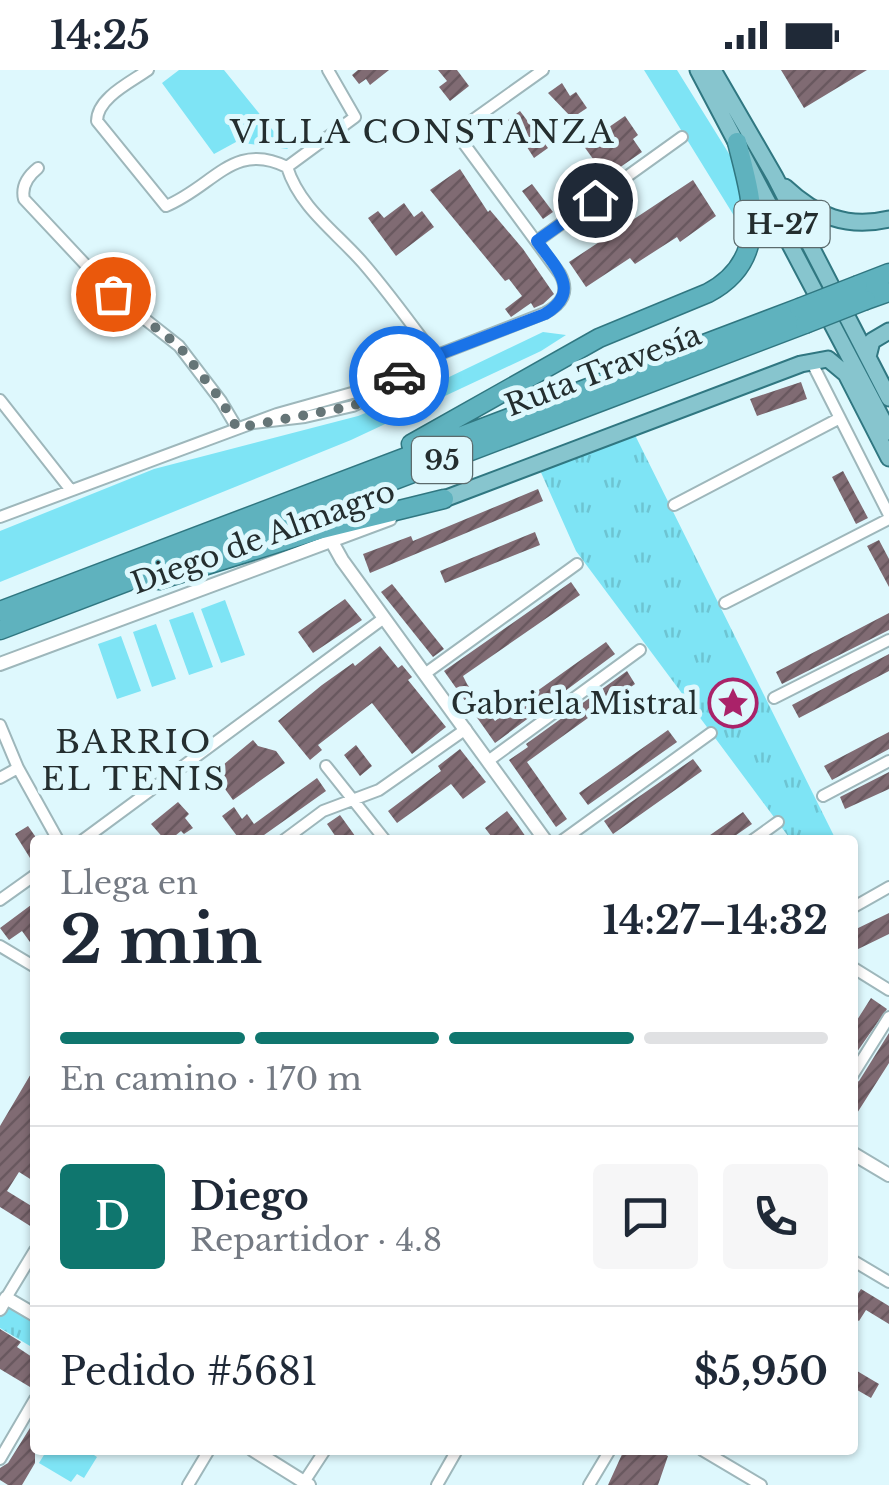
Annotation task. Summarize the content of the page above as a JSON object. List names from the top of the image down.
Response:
{
  "streets": {
    "highway": ["Ruta Travesía", "95"],
    "main road": ["H-27", "Diego de Almagro"]
  },
  "districts": ["VILLA CONSTANZA", "BARRIO EL TENIS"],
  "places": {
    "place": ["Gabriela Mistral"]
  },
  "page": {
    "status": "14:25",
    "heading": ["2 min", "Llega en", "14:27–14:32"],
    "panel": [
      "Diego",
      "Repartidor · 4.8",
      "Pedido #5681",
      "$5,950"
    ],
    "bar": "En camino · 170 m",
    "round": "D"
  }
}
